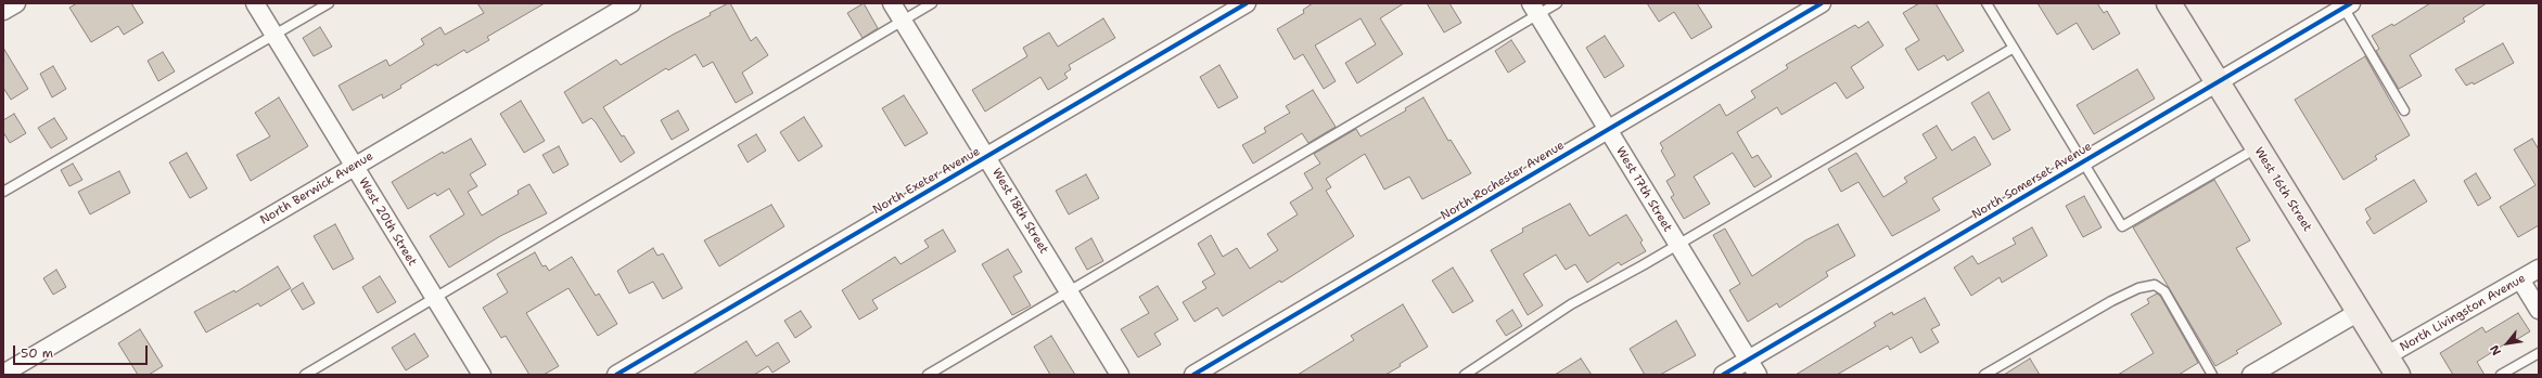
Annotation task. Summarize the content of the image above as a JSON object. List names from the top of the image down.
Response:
{
  "streets": {
    "main road": ["West 16th Street"],
    "street": [
      "North Exeter Avenue",
      "North Rochester Avenue",
      "North Somerset Avenue",
      "North Berwick Avenue",
      "West 17th Street",
      "West 18th Street",
      "West 20th Street",
      "North Livingston Avenue"
    ]
  },
  "crossings": [
    ["North Exeter Avenue", "West 18th Street"],
    ["North Rochester Avenue", "West 17th Street"],
    ["North Somerset Avenue", "West 17th Street"],
    ["North Somerset Avenue", "West 16th Street"],
    ["North Berwick Avenue", "West 20th Street"],
    ["West 16th Street", "North Livingston Avenue"]
  ],
  "scale_bar": "50 m",
  "north": "bottom left"
}
